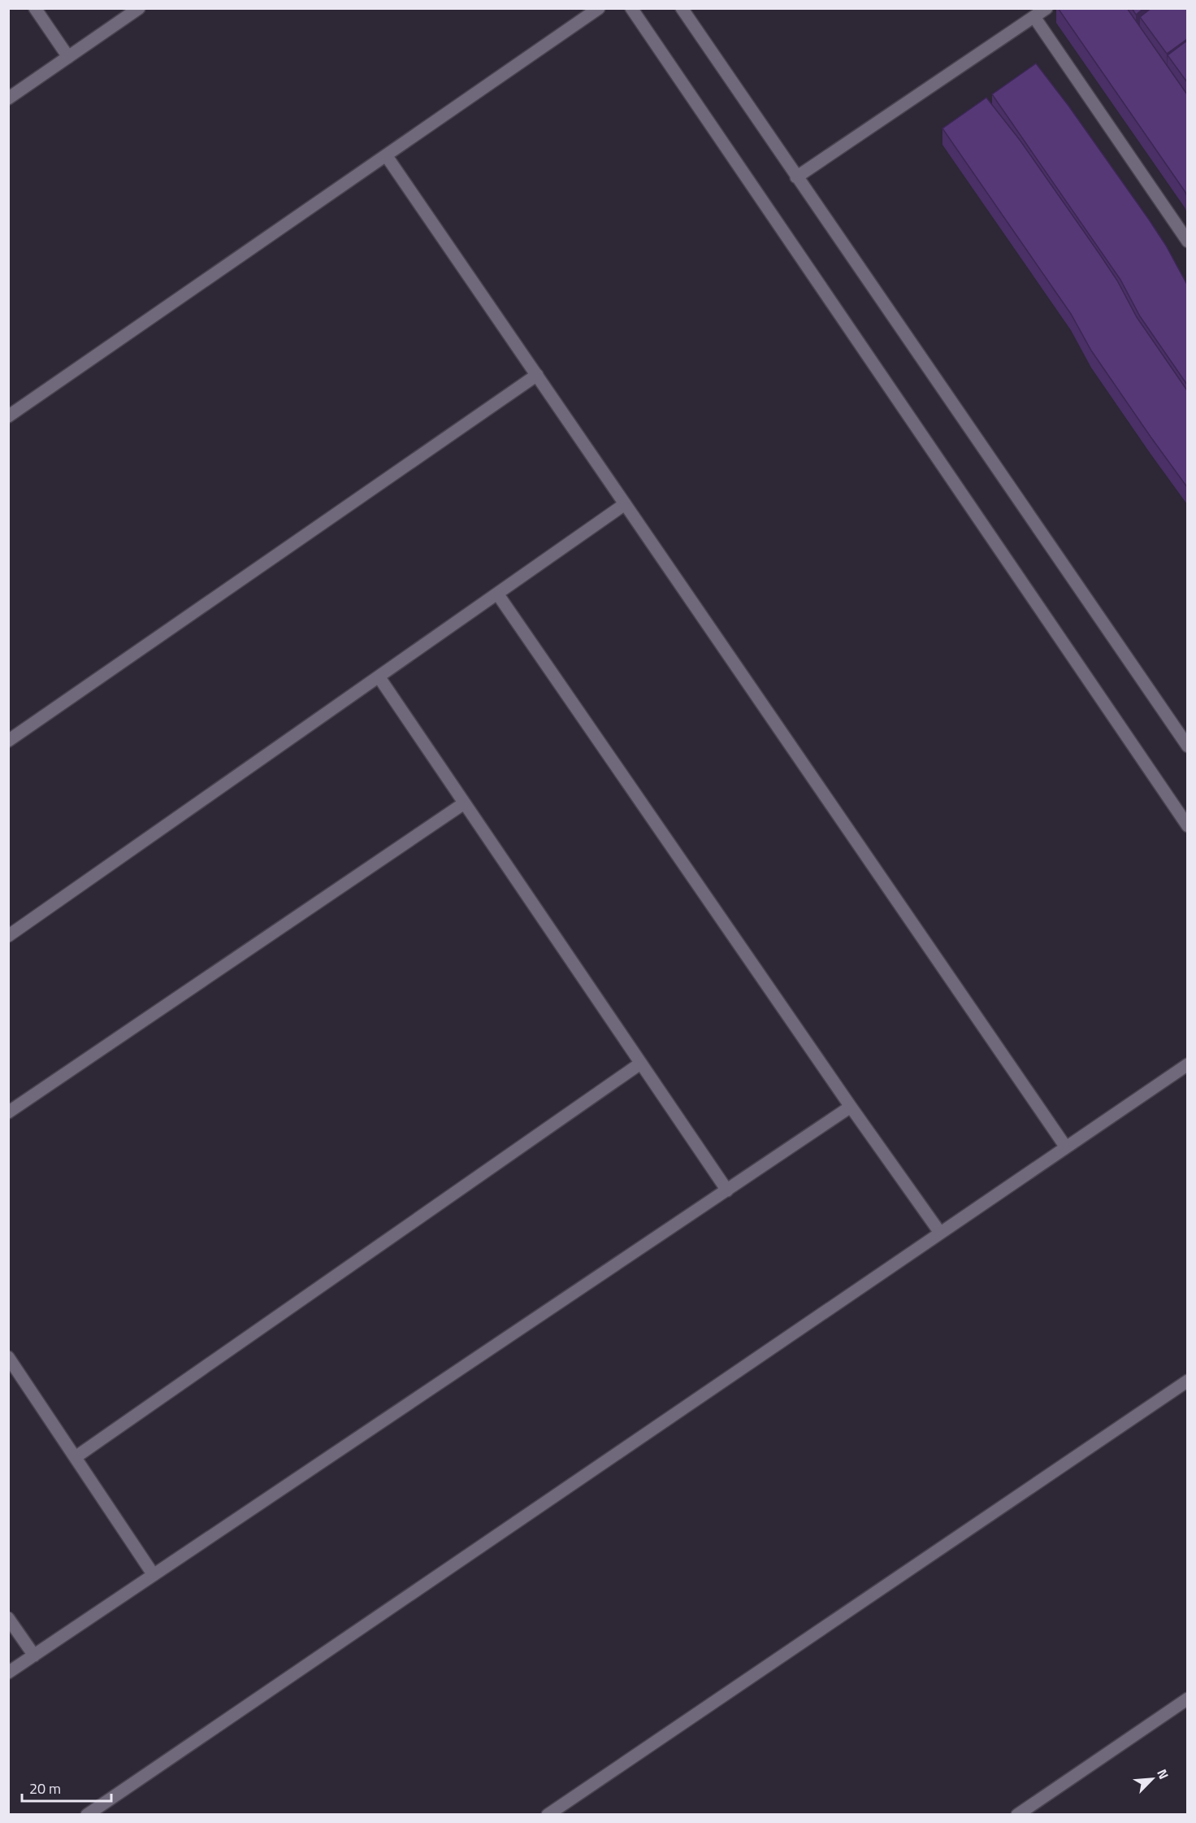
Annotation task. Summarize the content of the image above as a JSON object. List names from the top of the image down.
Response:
{
  "scale_bar": "20 m",
  "north": "top right"
}
